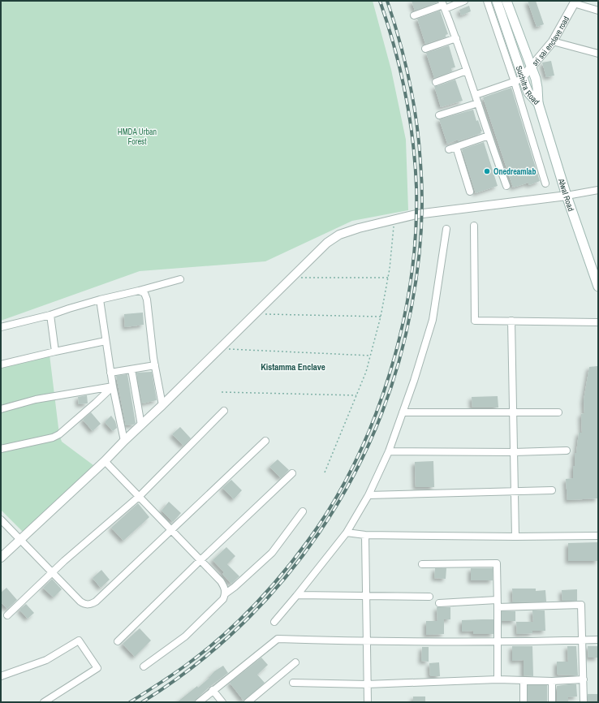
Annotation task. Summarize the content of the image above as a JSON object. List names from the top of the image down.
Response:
{
  "streets": {
    "main road": ["Suchitra Road", "Alwal Road"],
    "street": ["sri sai enclave road"]
  },
  "crossings": [
    ["sri sai enclave road", "Suchitra Road"],
    ["Suchitra Road", "Alwal Road"]
  ],
  "districts": ["Kistamma Enclave"],
  "parks": ["HMDA Urban Forest"],
  "places": ["Onedreamlab"]
}
